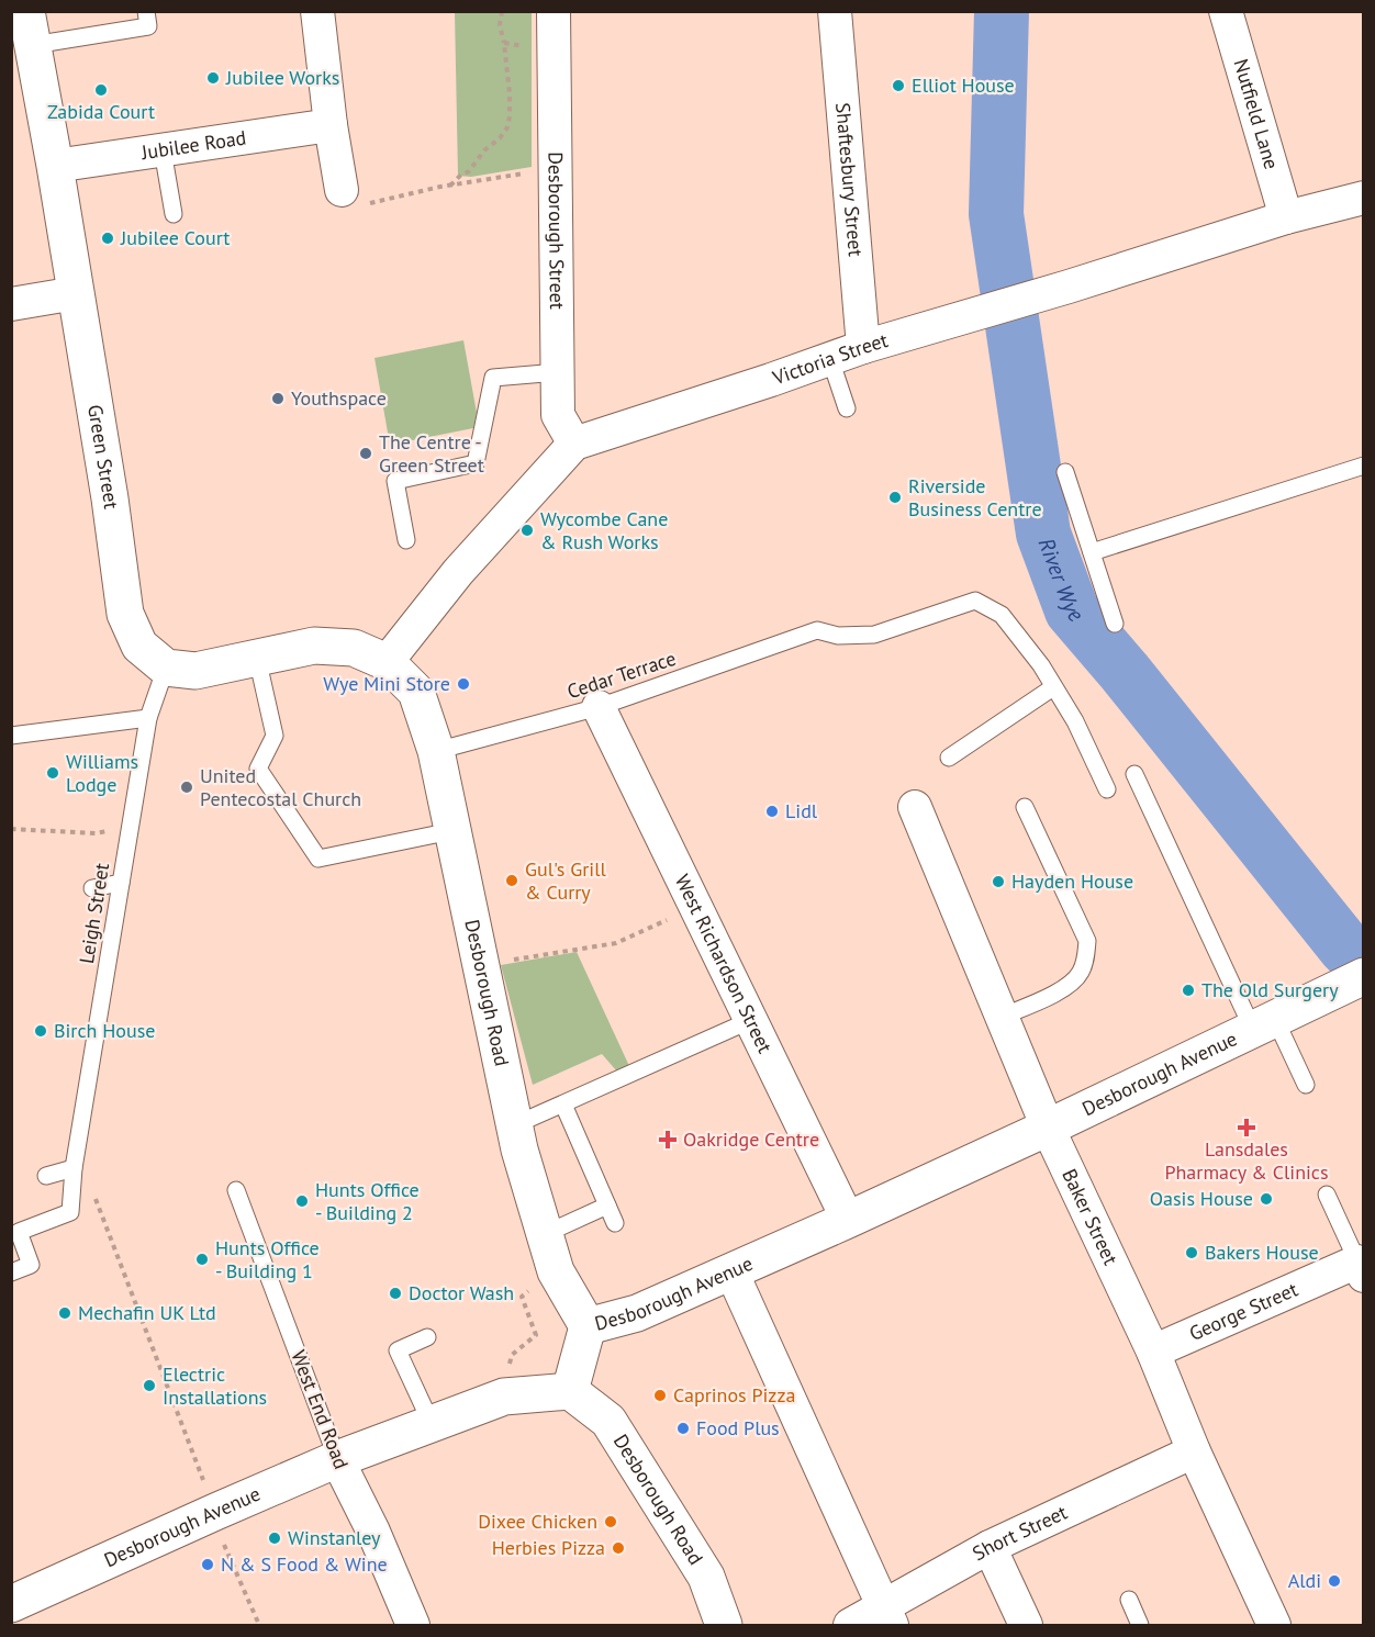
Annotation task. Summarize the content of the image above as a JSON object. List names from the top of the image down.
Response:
{
  "streets": {
    "street": [
      "Nutfield Lane",
      "Jubilee Road",
      "Shaftesbury Street",
      "Desborough Street",
      "Victoria Street",
      "Green Street",
      "West Richardson Street",
      "Desborough Road",
      "Desborough Avenue",
      "Baker Street",
      "George Street",
      "West End Road",
      "Short Street"
    ],
    "lane": ["Cedar Terrace", "Leigh Street"]
  },
  "crossings": [
    ["Nutfield Lane", "Victoria Street"],
    ["Jubilee Road", "Green Street"],
    ["Shaftesbury Street", "Victoria Street"],
    ["Desborough Street", "Victoria Street"],
    ["Victoria Street", "Desborough Road"],
    ["Green Street", "Leigh Street"],
    ["Cedar Terrace", "West Richardson Street"],
    ["Cedar Terrace", "Desborough Road"],
    ["West Richardson Street", "Desborough Avenue"],
    ["Desborough Road", "Desborough Avenue"],
    ["Desborough Avenue", "Baker Street"],
    ["Desborough Avenue", "West End Road"],
    ["Baker Street", "George Street"],
    ["Baker Street", "Short Street"]
  ],
  "water": ["River Wye"],
  "places": {
    "other": [
      "Jubilee Works",
      "Elliot House",
      "Zabida Court",
      "Jubilee Court",
      "Youthspace",
      "The Centre - Green Street",
      "Riverside Business Centre",
      "Wycombe Cane & Rush Works",
      "Wye Mini Store",
      "Williams Lodge",
      "United Pentecostal Church",
      "Lidl",
      "Gul's Grill & Curry",
      "Hayden House",
      "The Old Surgery",
      "Birch House",
      "Oasis House",
      "Hunts Office - Building 2",
      "Bakers House",
      "Hunts Office - Building 1",
      "Doctor Wash",
      "Mechafin UK Ltd",
      "Electric Installations",
      "Caprinos Pizza",
      "Food Plus",
      "Dixee Chicken",
      "Winstanley",
      "Herbies Pizza",
      "N & S Food & Wine",
      "Aldi"
    ],
    "health": ["Lansdales Pharmacy & Clinics", "Oakridge Centre"]
  }
}
